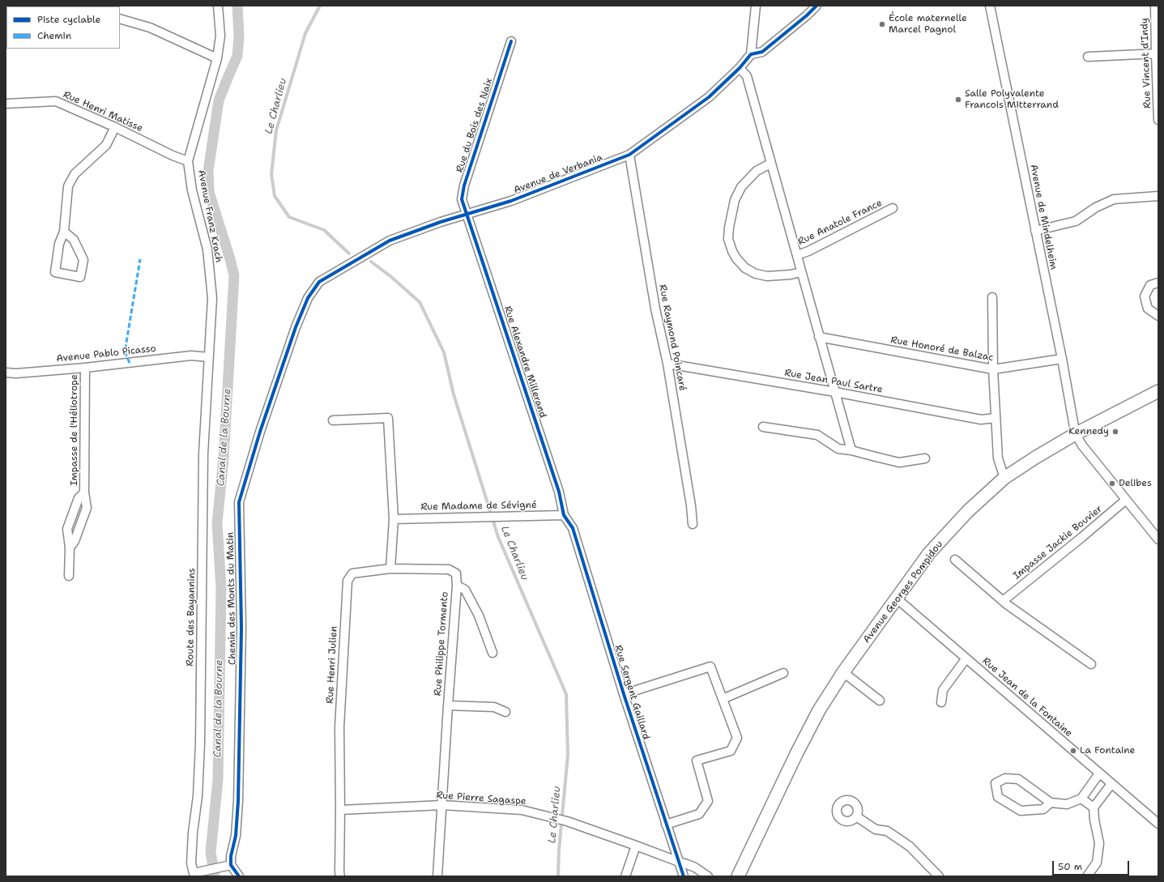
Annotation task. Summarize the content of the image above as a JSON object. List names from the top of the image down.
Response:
{
  "streets": {
    "main road": ["Avenue Georges Pompidou"],
    "street": [
      "Rue Vincent d'Indy",
      "Rue Henri Matisse",
      "Rue du Bois des Naix",
      "Avenue de Verbania",
      "Avenue Franz Krach",
      "Avenue de Mindelheim",
      "Rue Anatole France",
      "Rue Raymond Poincaré",
      "Rue Honoré de Balzac",
      "Avenue Pablo Picasso",
      "Rue Alexandre Millerand",
      "Rue Jean Paul Sartre",
      "Impasse de l'Héliotrope",
      "Rue Madame de Sévigné",
      "Impasse Jackie Bouvier",
      "Chemin des Monts du Matin",
      "Route des Bayannins",
      "Rue Philippe Tormento",
      "Rue Henri Julien",
      "Rue Sergent Gaillard",
      "Rue Jean de la Fontaine",
      "Rue Pierre Sagaspe"
    ]
  },
  "crossings": [
    ["Rue Henri Matisse", "Avenue Franz Krach"],
    ["Rue du Bois des Naix", "Avenue de Verbania"],
    ["Rue du Bois des Naix", "Rue Alexandre Millerand"],
    ["Avenue de Verbania", "Rue Raymond Poincaré"],
    ["Avenue de Verbania", "Rue Alexandre Millerand"],
    ["Avenue de Verbania", "Chemin des Monts du Matin"],
    ["Avenue Franz Krach", "Avenue Pablo Picasso"],
    ["Avenue Franz Krach", "Route des Bayannins"],
    ["Avenue de Mindelheim", "Rue Honoré de Balzac"],
    ["Avenue de Mindelheim", "Impasse Jackie Bouvier"],
    ["Avenue de Mindelheim", "Avenue Georges Pompidou"],
    ["Rue Raymond Poincaré", "Rue Jean Paul Sartre"],
    ["Avenue Pablo Picasso", "Impasse de l'Héliotrope"],
    ["Avenue Pablo Picasso", "Route des Bayannins"],
    ["Rue Alexandre Millerand", "Rue Madame de Sévigné"],
    ["Rue Alexandre Millerand", "Rue Sergent Gaillard"],
    ["Rue Madame de Sévigné", "Rue Sergent Gaillard"],
    ["Avenue Georges Pompidou", "Rue Jean de la Fontaine"],
    ["Rue Philippe Tormento", "Rue Henri Julien"],
    ["Rue Philippe Tormento", "Rue Pierre Sagaspe"],
    ["Rue Henri Julien", "Rue Pierre Sagaspe"],
    ["Rue Sergent Gaillard", "Rue Pierre Sagaspe"]
  ],
  "water": ["Le Charlieu", "Canal de la Bourne"],
  "places": [
    "École maternelle Marcel Pagnol",
    "Salle Polyvalente Francois Mitterrand",
    "Kennedy",
    "Delibes",
    "La Fontaine"
  ],
  "legend": ["Piste cyclable", "Chemin"],
  "scale_bar": "50 m"
}
